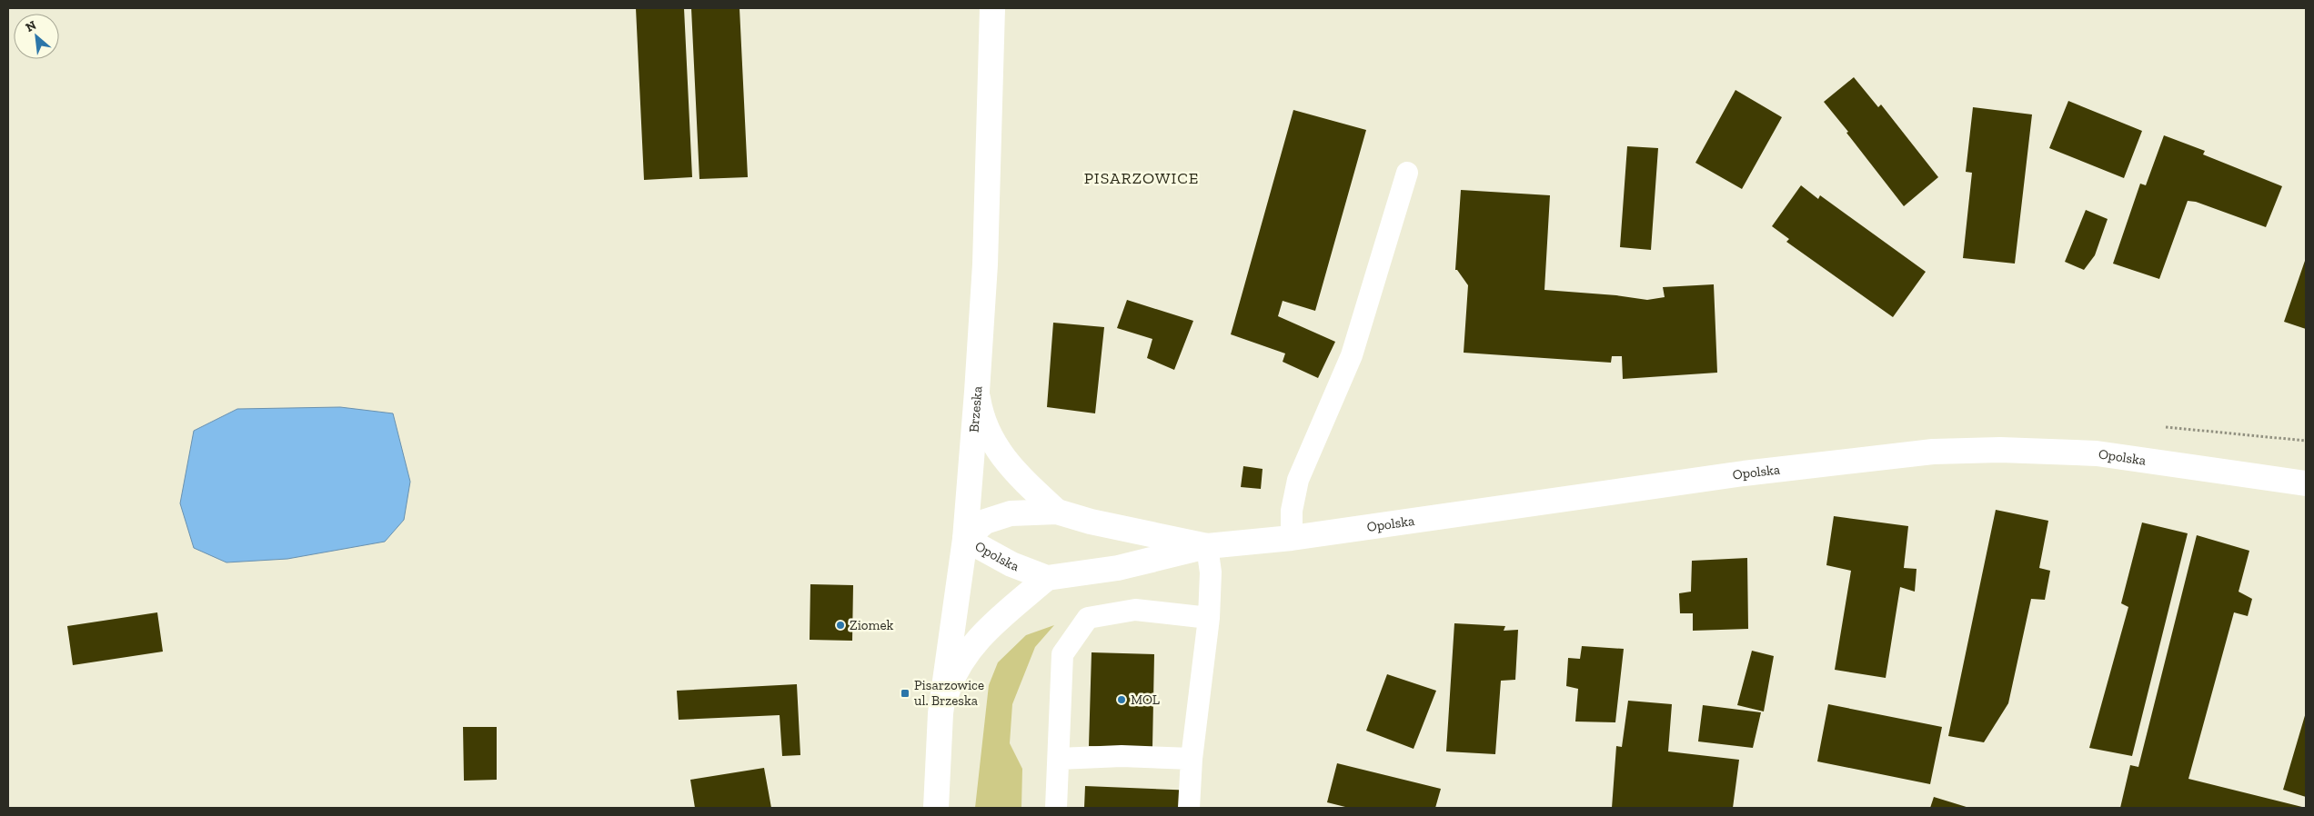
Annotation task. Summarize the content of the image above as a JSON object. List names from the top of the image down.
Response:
{
  "streets": {
    "main road": ["Brzeska", "Opolska"]
  },
  "crossings": [
    ["Brzeska", "Opolska"]
  ],
  "districts": ["PISARZOWICE"],
  "places": {
    "other": ["Ziomek", "MOL"],
    "transit": ["Pisarzowice ul. Brzeska"]
  },
  "north": "top left"
}
